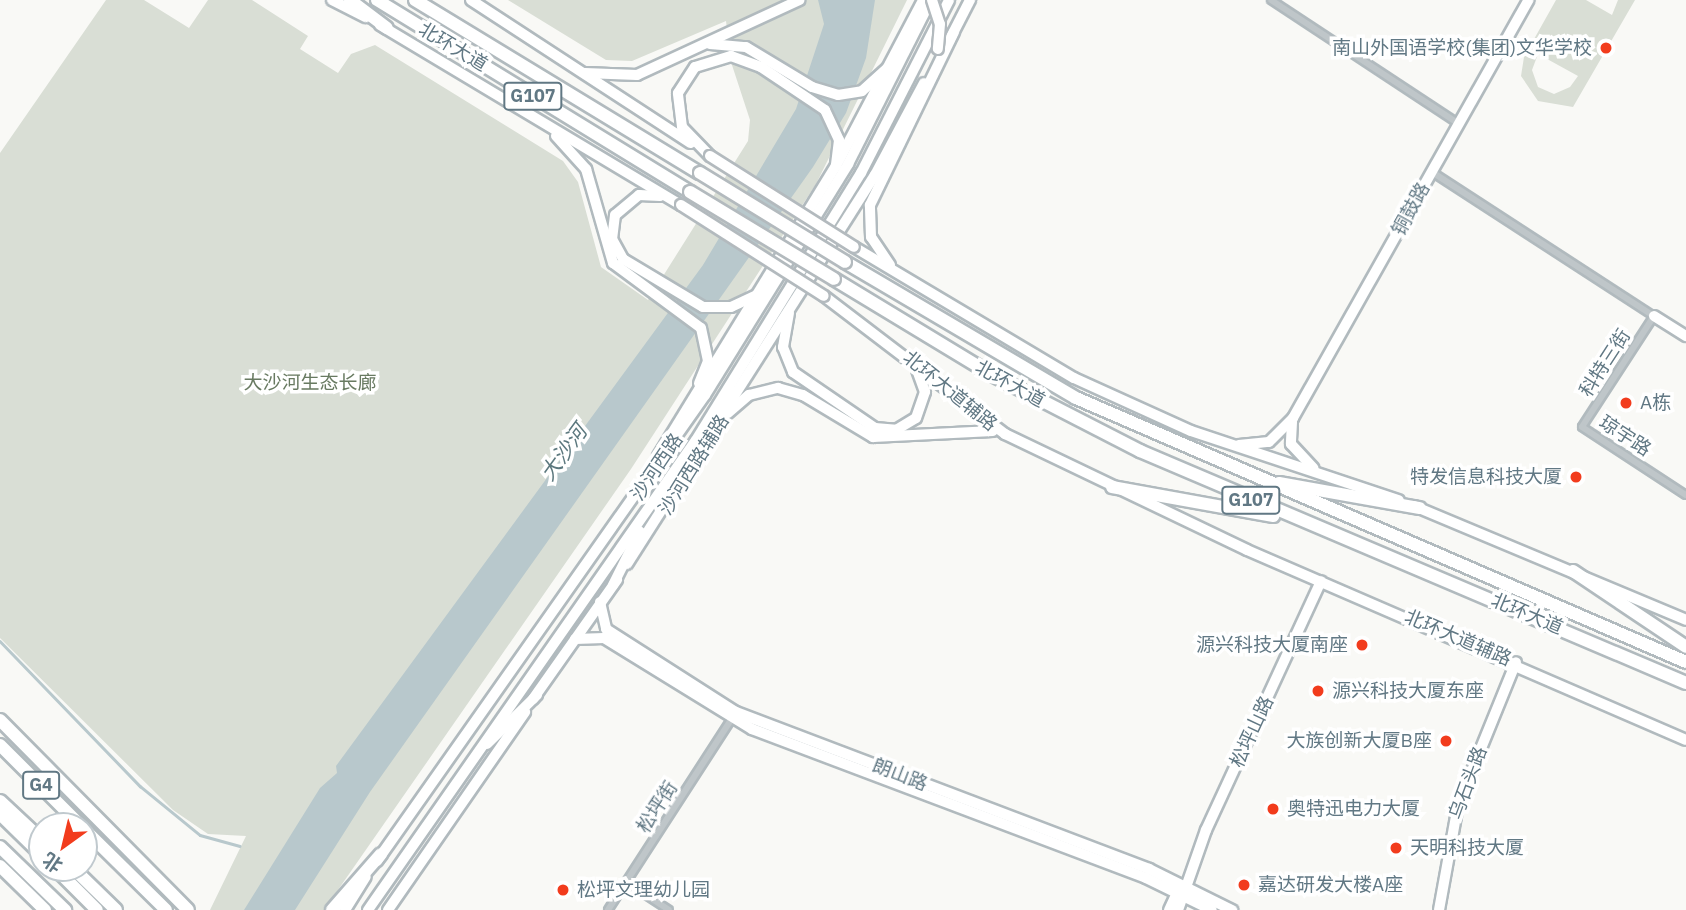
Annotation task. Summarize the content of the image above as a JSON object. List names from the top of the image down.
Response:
{
  "streets": {
    "highway": ["北环大道", "G107", "G4"],
    "main road": [
      "铜鼓路",
      "北环大道辅路",
      "沙河西路辅路",
      "沙河西路",
      "松坪山路",
      "朗山路",
      "乌石头路"
    ],
    "street": ["科特三街", "琼宇路", "松坪街"]
  },
  "crossings": [
    ["科特三街", "琼宇路"],
    ["北环大道辅路", "松坪山路"],
    ["北环大道辅路", "乌石头路"],
    ["沙河西路辅路", "沙河西路"],
    ["沙河西路辅路", "朗山路"],
    ["松坪山路", "朗山路"],
    ["朗山路", "松坪街"]
  ],
  "water": ["大沙河"],
  "parks": ["大沙河生态长廊"],
  "places": [
    "南山外国语学校(集团)文华学校",
    "A栋",
    "特发信息科技大厦",
    "源兴科技大厦南座",
    "源兴科技大厦东座",
    "大族创新大厦B座",
    "奥特迅电力大厦",
    "天明科技大厦",
    "嘉达研发大楼A座",
    "松坪文理幼儿园"
  ],
  "north": "bottom left"
}
